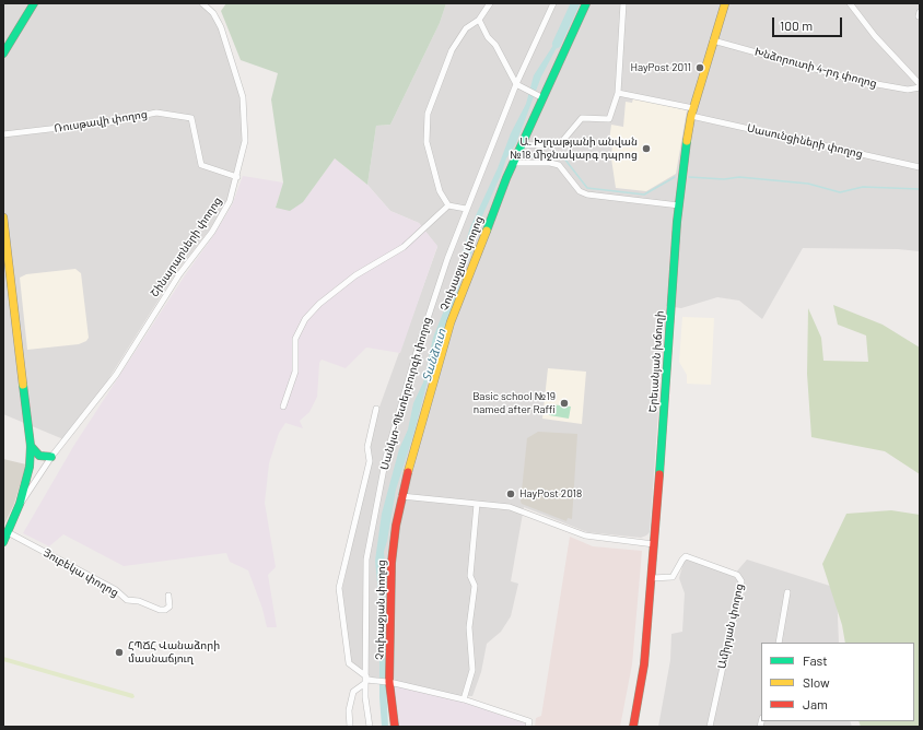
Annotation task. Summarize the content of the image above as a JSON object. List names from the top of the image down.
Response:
{
  "streets": {
    "main road": ["Չուխաջյան փողոց", "Երեւանյան խճուղի"],
    "street": [
      "Խնձորուտի 4-րդ փողոց",
      "Ռուսթավի փողոց",
      "Սասունցիների փողոց",
      "Շինարարների փողոց",
      "Սանկտ-Պետերբուրգի փողոց",
      "Յուբեկա փողոց",
      "Ամիրյան փողոց"
    ]
  },
  "crossings": [
    ["Խնձորուտի 4-րդ փողոց", "Երեւանյան խճուղի"],
    ["Ռուսթավի փողոց", "Շինարարների փողոց"],
    ["Սասունցիների փողոց", "Երեւանյան խճուղի"],
    ["Երեւանյան խճուղի", "Ամիրյան փողոց"]
  ],
  "water": ["Տանձուտ"],
  "places": [
    "HayPost 2011",
    "Ա. Խլղաթյանի անվան №18 միջնակարգ դպրոց",
    "Basic school №19 named after Raffi",
    "HayPost 2018",
    "ՀՊՃՀ Վանաձորի մասնաճյուղ"
  ],
  "legend": ["Fast", "Slow", "Jam"],
  "scale_bar": "100 m"
}
